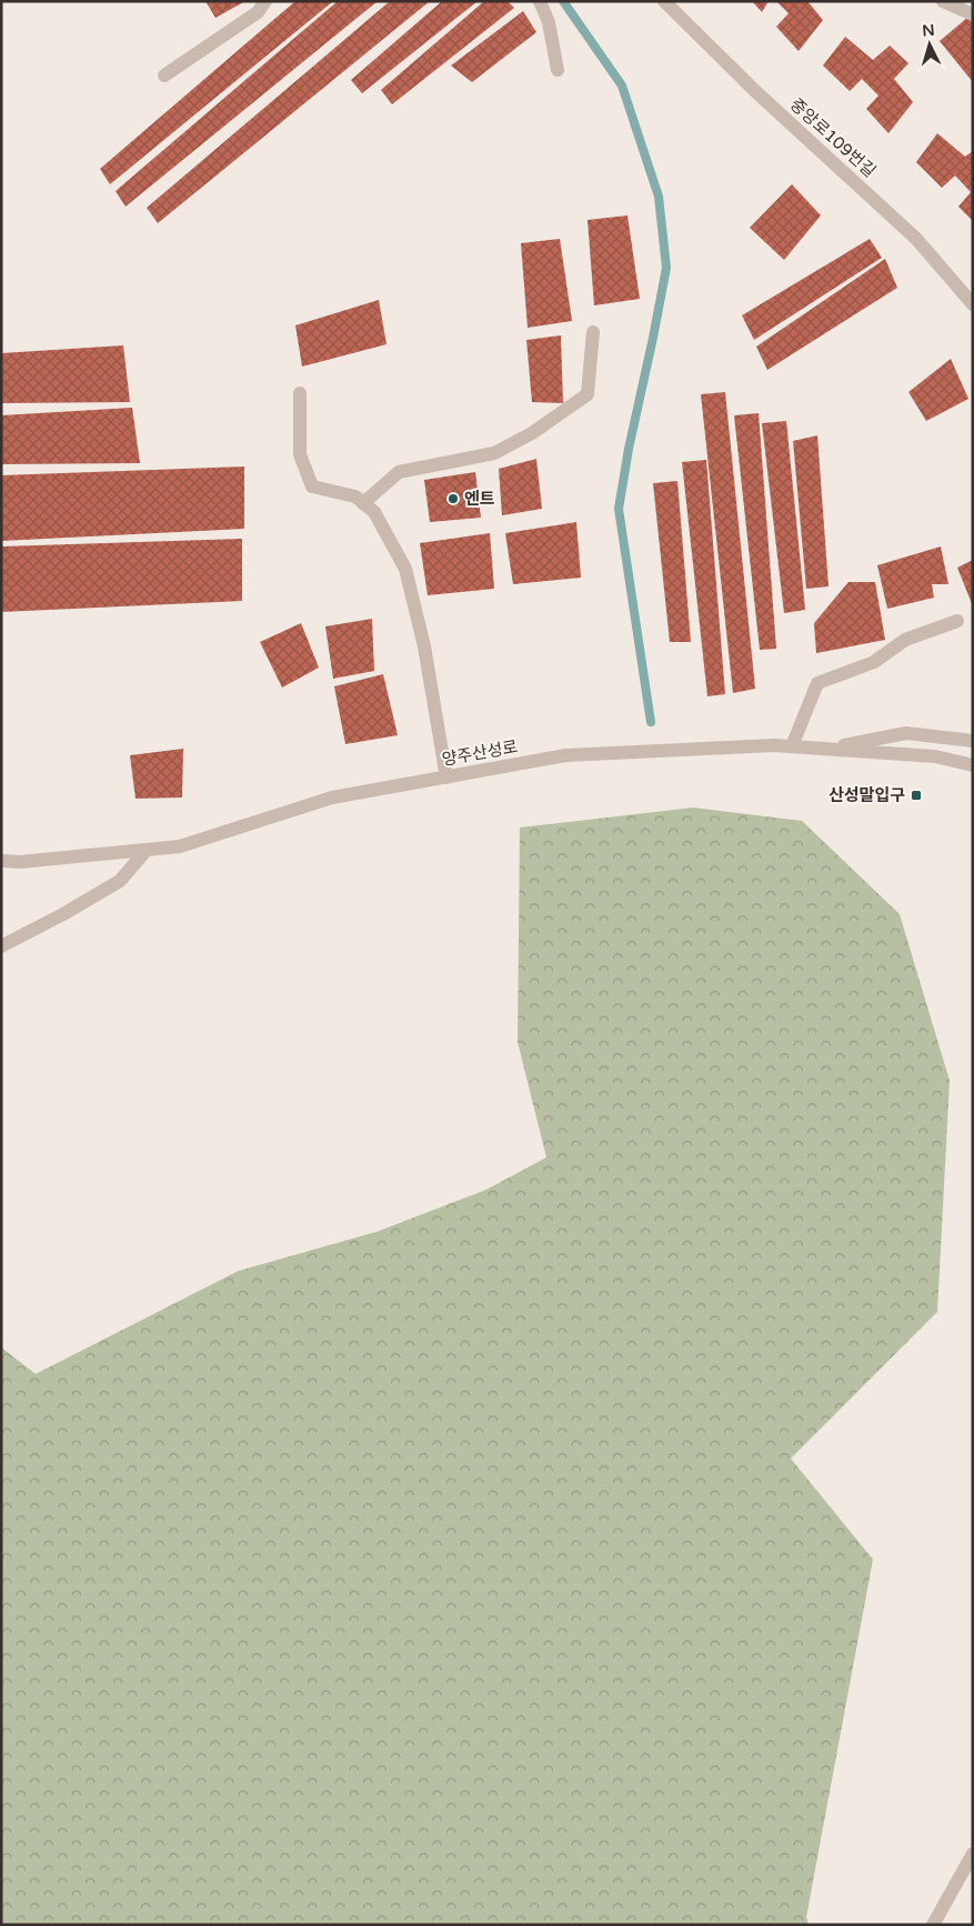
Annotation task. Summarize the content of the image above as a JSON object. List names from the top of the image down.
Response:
{
  "streets": {
    "street": ["중앙로109번길", "양주산성로"]
  },
  "places": {
    "other": ["엔트"],
    "transit": ["산성말입구"]
  },
  "north": "top"
}
